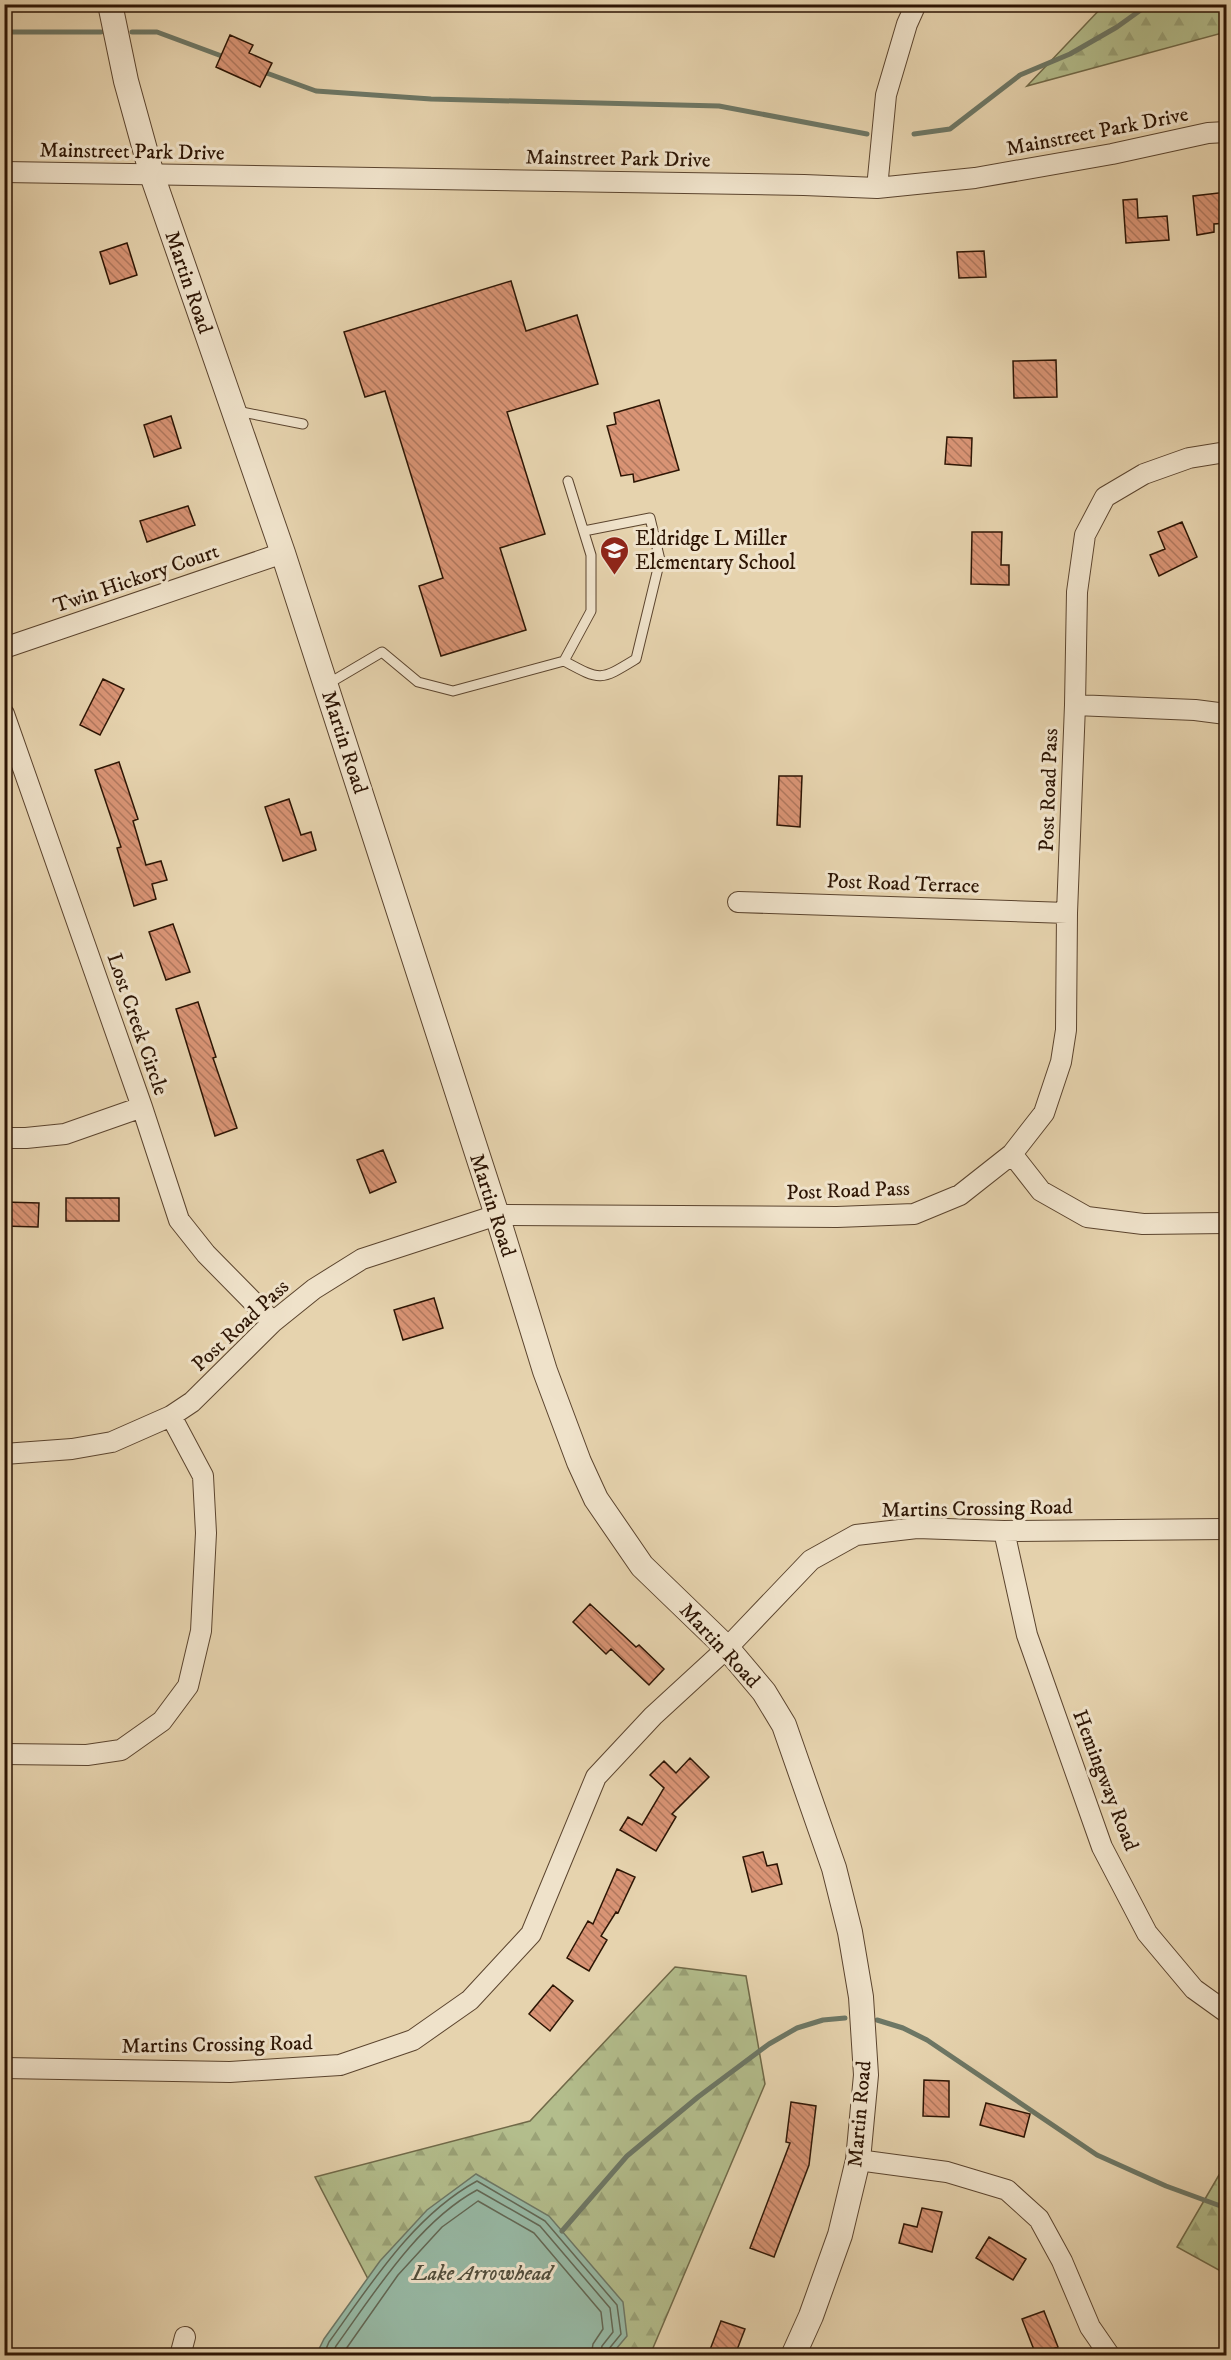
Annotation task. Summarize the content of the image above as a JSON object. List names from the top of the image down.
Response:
{
  "streets": {
    "street": [
      "Mainstreet Park Drive",
      "Martin Road",
      "Twin Hickory Court",
      "Post Road Pass",
      "Post Road Terrace",
      "Lost Creek Circle",
      "Martins Crossing Road",
      "Hemingway Road"
    ]
  },
  "crossings": [
    ["Mainstreet Park Drive", "Martin Road"],
    ["Martin Road", "Twin Hickory Court"],
    ["Martin Road", "Post Road Pass"],
    ["Martin Road", "Martins Crossing Road"],
    ["Post Road Pass", "Post Road Terrace"],
    ["Post Road Pass", "Lost Creek Circle"],
    ["Martins Crossing Road", "Hemingway Road"]
  ],
  "water": ["Lake Arrowhead"],
  "places": {
    "school or university": ["Eldridge L Miller Elementary School"]
  }
}
